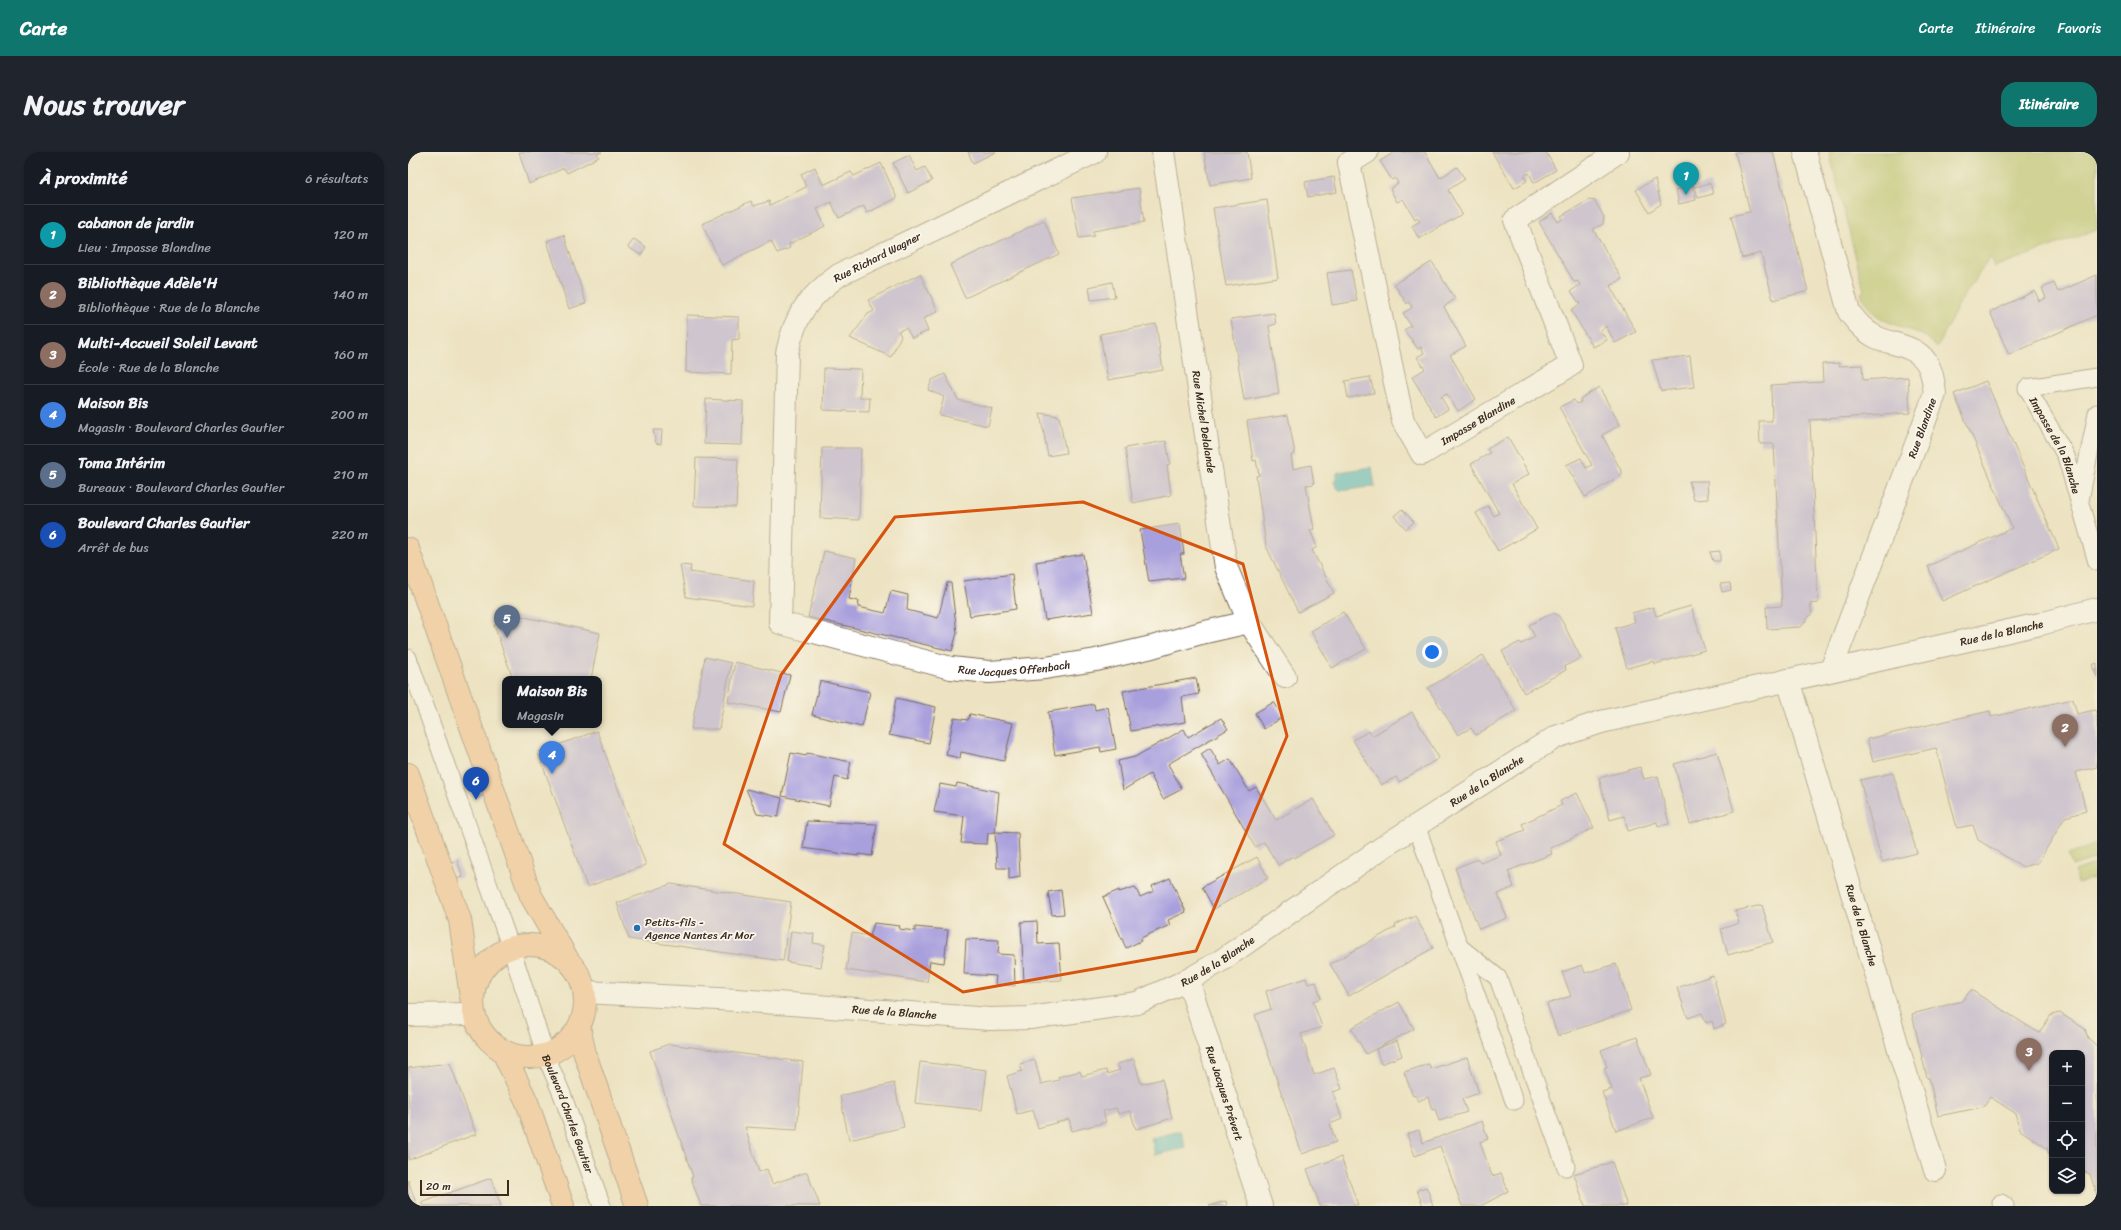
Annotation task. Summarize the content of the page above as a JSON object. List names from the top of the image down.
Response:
{
  "streets": {
    "street": [
      "Rue Richard Wagner",
      "Impasse Blandine",
      "Rue Michel Delalande",
      "Rue Blandine",
      "Rue de la Blanche",
      "Rue Jacques Offenbach",
      "Rue Jacques Prévert"
    ],
    "lane": ["Impasse de la Blanche", "Boulevard Charles Gautier"]
  },
  "crossings": [
    ["Rue Richard Wagner", "Rue Jacques Offenbach"],
    ["Rue Michel Delalande", "Rue Jacques Offenbach"],
    ["Rue Blandine", "Rue de la Blanche"],
    ["Rue de la Blanche", "Rue Jacques Prévert"]
  ],
  "places": ["Petits-fils - Agence Nantes Ar Mor"],
  "scale_bar": "20 m",
  "page": {
    "header": "Carte",
    "nav": ["Carte", "Itinéraire", "Favoris"],
    "title": "Nous trouver",
    "buttons": "Itinéraire",
    "heading": ["À proximité", "6 résultats"],
    "pins": [
      "1",
      "5",
      "2",
      "4",
      "6",
      "3"
    ],
    "list": [
      {
        "mark": "1",
        "name": "cabanon de jardin",
        "note": "Lieu · Impasse Blandine",
        "value": "120 m"
      },
      {
        "mark": "2",
        "name": "Bibliothèque Adèle'H",
        "note": "Bibliothèque · Rue de la Blanche",
        "value": "140 m"
      },
      {
        "mark": "3",
        "name": "Multi-Accueil Soleil Levant",
        "note": "École · Rue de la Blanche",
        "value": "160 m"
      },
      {
        "mark": "4",
        "name": "Maison Bis",
        "note": "Magasin · Boulevard Charles Gautier",
        "value": "200 m"
      },
      {
        "mark": "5",
        "name": "Toma Intérim",
        "note": "Bureaux · Boulevard Charles Gautier",
        "value": "210 m"
      },
      {
        "mark": "6",
        "name": "Boulevard Charles Gautier",
        "note": "Arrêt de bus",
        "value": "220 m"
      }
    ],
    "popup": ["Maison Bis", "Magasin"],
    "map_buttons": ["+", "−"],
    "scale": "20 m"
  }
}
